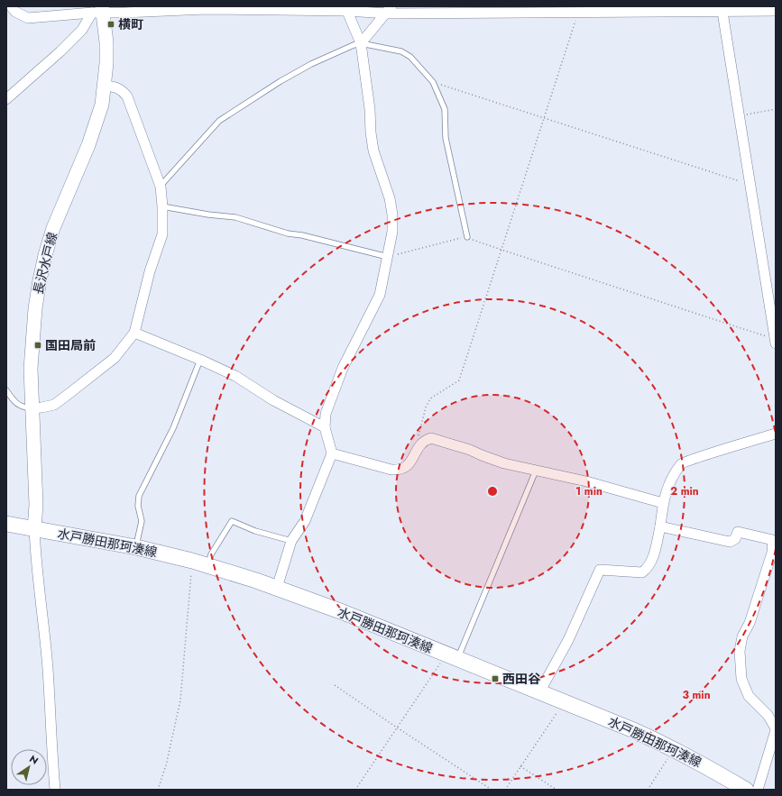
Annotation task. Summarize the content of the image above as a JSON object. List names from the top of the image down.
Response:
{
  "streets": {
    "main road": ["長沢水戸線", "水戸勝田那珂湊線"]
  },
  "crossings": [
    ["長沢水戸線", "水戸勝田那珂湊線"]
  ],
  "places": {
    "transit": ["横町", "国田局前", "西田谷"]
  },
  "north": "top right",
  "rings": ["1 min", "2 min", "3 min"]
}
